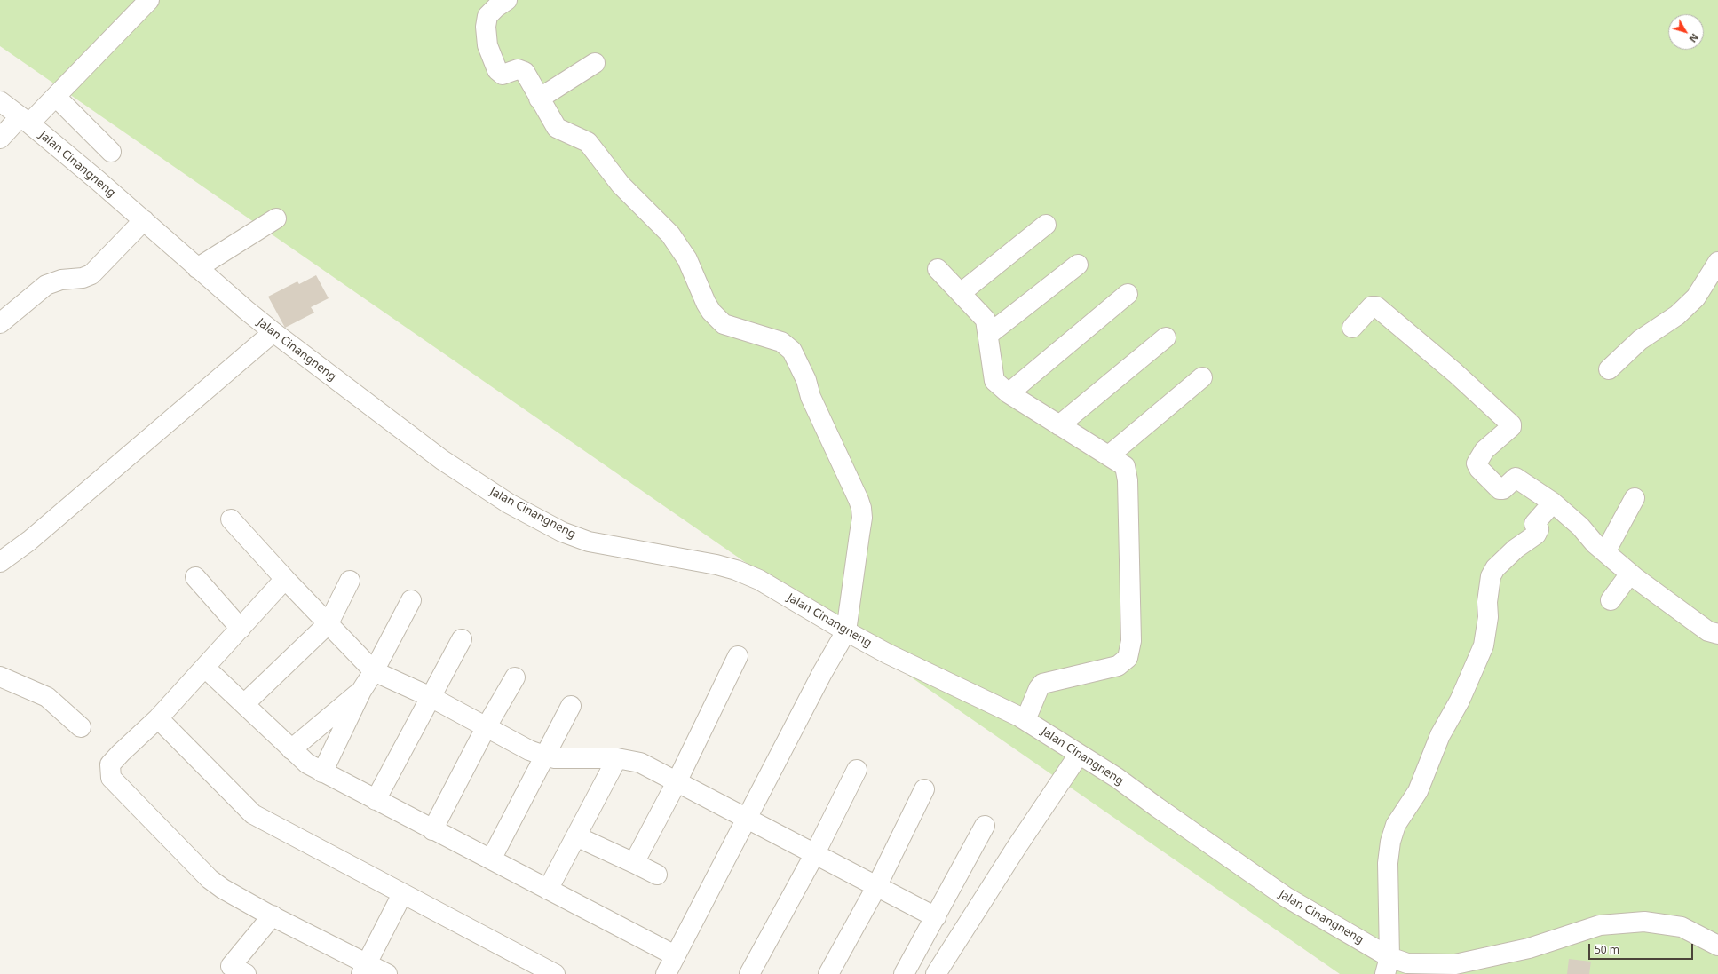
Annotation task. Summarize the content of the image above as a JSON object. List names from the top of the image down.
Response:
{
  "streets": {
    "street": ["Jalan Cinangneng"]
  },
  "scale_bar": "50 m",
  "north": "bottom right"
}
